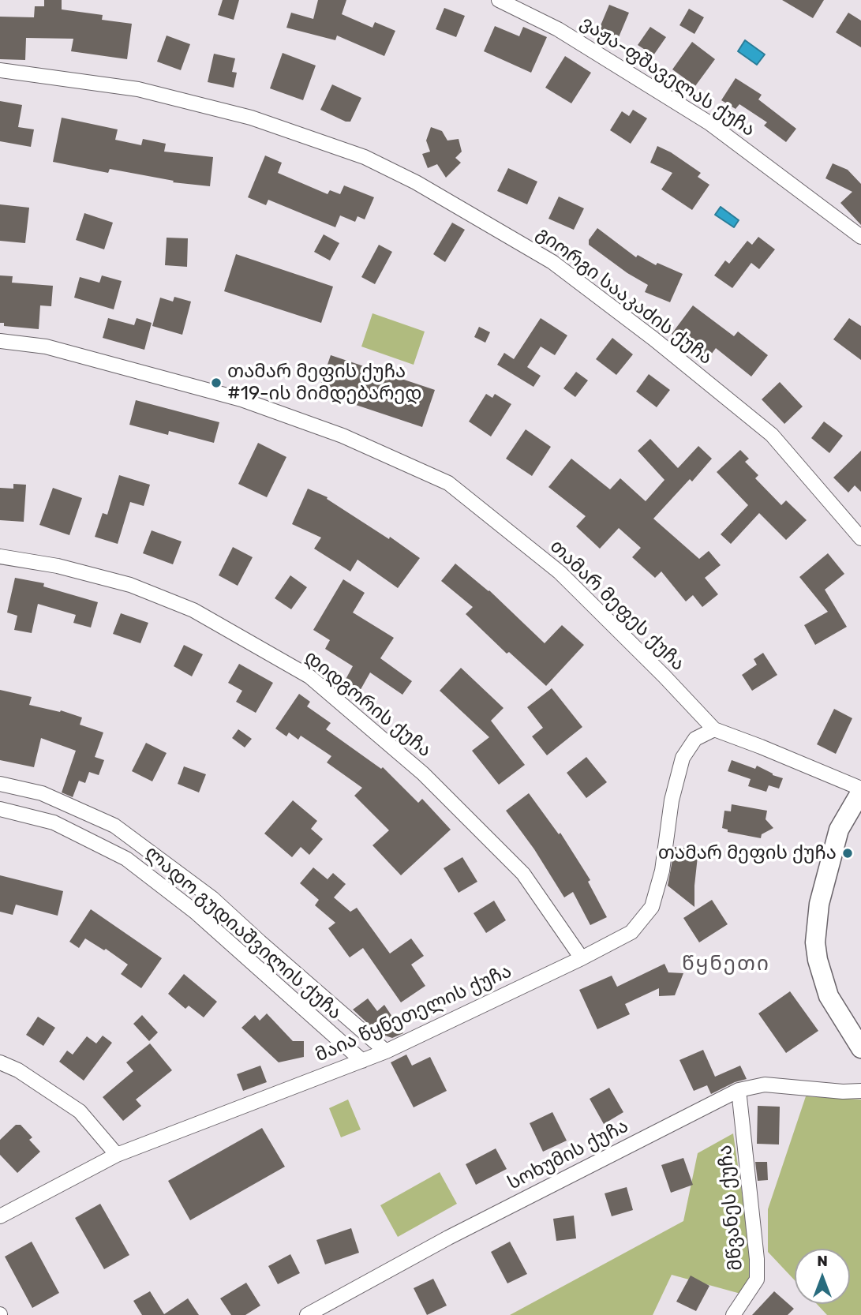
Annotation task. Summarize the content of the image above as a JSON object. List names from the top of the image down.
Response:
{
  "streets": {
    "street": [
      "ვაჟა-ფშაველას ქუჩა",
      "გიორგი სააკაძის ქუჩა",
      "თამარ მეფეს ქუჩა",
      "დიდგორის ქუჩა",
      "ლადო გუდიაშვილის ქუჩა",
      "მაია წყნეთელის ქუჩა",
      "სოხუმის ქუჩა",
      "მწვანეს ქუჩა"
    ]
  },
  "crossings": [
    ["თამარ მეფეს ქუჩა", "მაია წყნეთელის ქუჩა"],
    ["დიდგორის ქუჩა", "მაია წყნეთელის ქუჩა"],
    ["ლადო გუდიაშვილის ქუჩა", "მაია წყნეთელის ქუჩა"],
    ["სოხუმის ქუჩა", "მწვანეს ქუჩა"]
  ],
  "districts": ["წყნეთი"],
  "places": ["თამარ მეფის ქუჩა #19-ის მიმდებარედ", "თამარ მეფის ქუჩა"],
  "north": "top"
}
